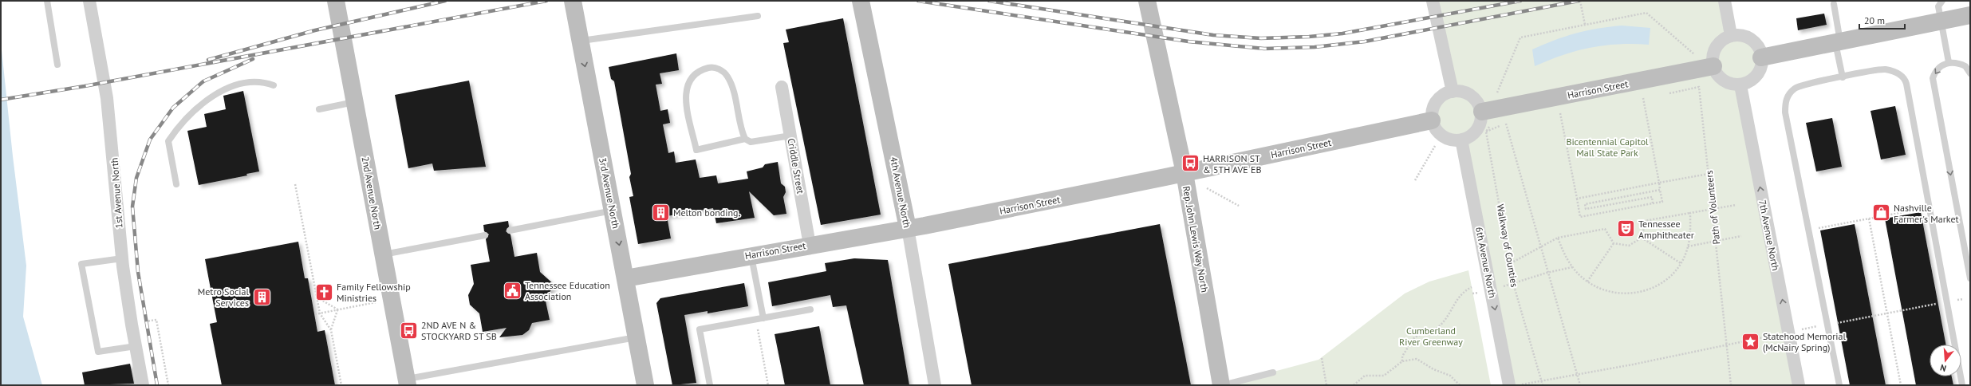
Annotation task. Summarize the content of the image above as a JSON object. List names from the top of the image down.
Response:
{
  "streets": {
    "street": [
      "Harrison Street",
      "Criddle Street",
      "4th Avenue North",
      "1st Avenue North",
      "2nd Avenue North",
      "3rd Avenue North",
      "7th Avenue North",
      "Rep. John Lewis Way North",
      "6th Avenue North"
    ],
    "path": ["Path of Volunteers", "Walkway of Counties"]
  },
  "crossings": [
    ["Harrison Street", "Criddle Street"],
    ["Harrison Street", "4th Avenue North"],
    ["Harrison Street", "3rd Avenue North"],
    ["Harrison Street", "7th Avenue North"],
    ["Harrison Street", "Rep. John Lewis Way North"],
    ["Harrison Street", "6th Avenue North"]
  ],
  "one_way": ["3rd Avenue North", "7th Avenue North", "6th Avenue North"],
  "parks": ["Bicentennial Capitol Mall State Park", "Cumberland River Greenway"],
  "places": {
    "bus stop": ["HARRISON ST & 5TH AVE EB", "2ND AVE N & STOCKYARD ST SB"],
    "building": ["Melton bonding.", "Metro Social Services"],
    "shop": ["Nashville Farmer's Market"],
    "theatre": ["Tennessee Amphitheater"],
    "public building": ["Tennessee Education Association"],
    "church": ["Family Fellowship Ministries"],
    "place": ["Statehood Memorial (McNairy Spring)"]
  },
  "scale_bar": "20 m",
  "north": "bottom"
}
